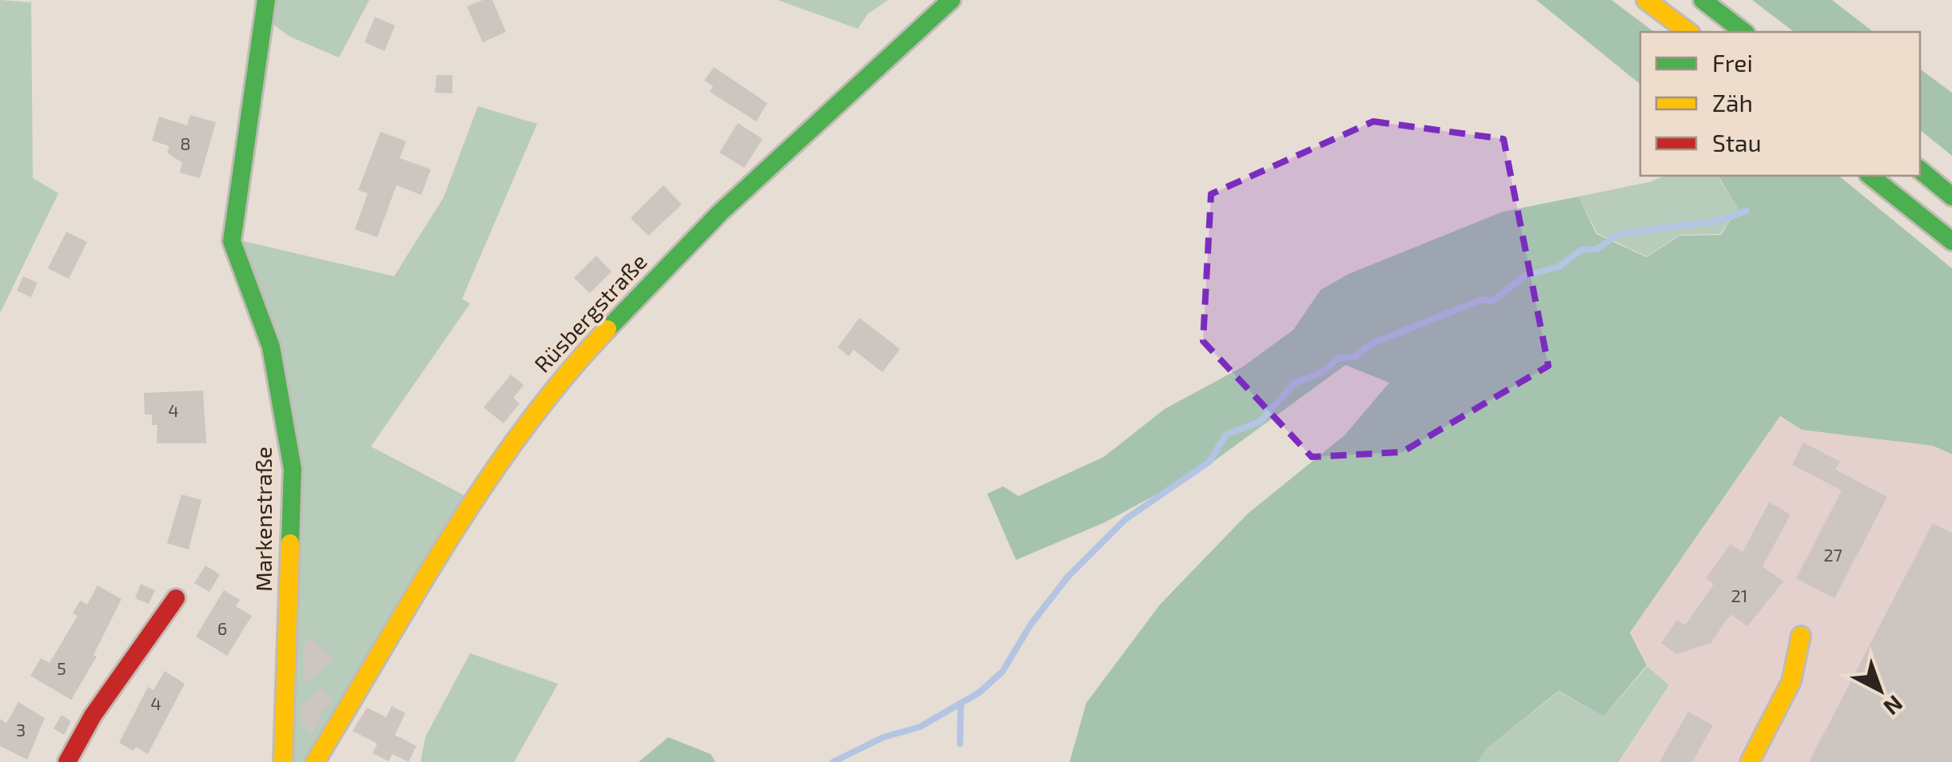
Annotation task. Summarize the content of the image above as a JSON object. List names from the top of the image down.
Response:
{
  "streets": {
    "main road": ["Rüsbergstraße", "Markenstraße"]
  },
  "house_numbers": [
    "8",
    "4",
    "27",
    "21",
    "6",
    "5",
    "4",
    "3"
  ],
  "legend": ["Frei", "Zäh", "Stau"],
  "north": "bottom right"
}
